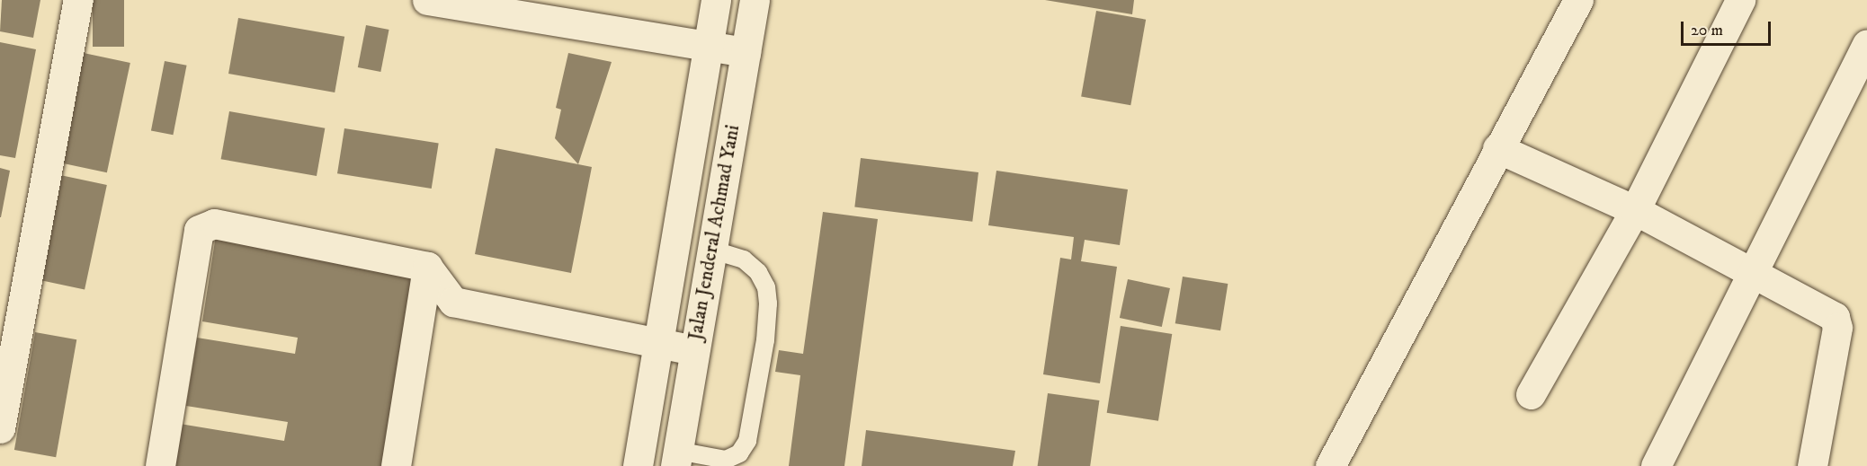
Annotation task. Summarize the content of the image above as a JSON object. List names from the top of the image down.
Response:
{
  "streets": {
    "street": ["Jalan Jenderal Achmad Yani"]
  },
  "scale_bar": "20 m"
}
